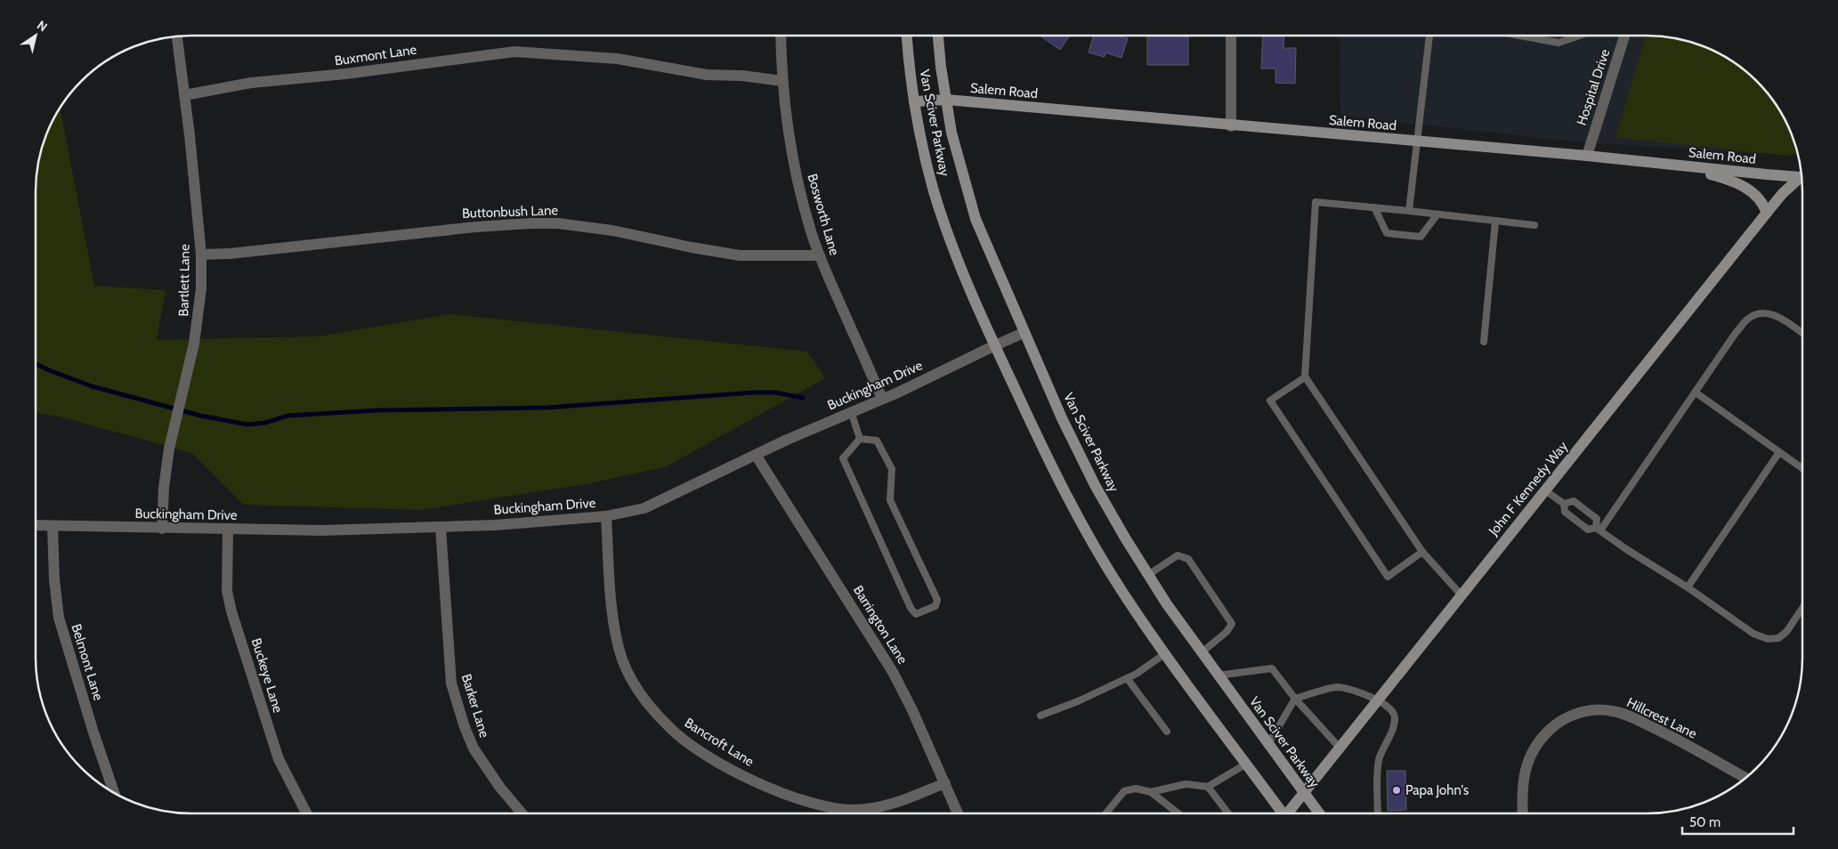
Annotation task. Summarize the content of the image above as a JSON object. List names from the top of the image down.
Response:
{
  "streets": {
    "street": [
      "Buxmont Lane",
      "Hospital Drive",
      "Salem Road",
      "Van Sciver Parkway",
      "Buttonbush Lane",
      "Bosworth Lane",
      "Bartlett Lane",
      "Buckingham Drive",
      "John F Kennedy Way",
      "Barrington Lane",
      "Belmont Lane",
      "Buckeye Lane",
      "Barker Lane",
      "Hillcrest Lane",
      "Bancroft Lane"
    ]
  },
  "crossings": [
    ["Buxmont Lane", "Bosworth Lane"],
    ["Buxmont Lane", "Bartlett Lane"],
    ["Hospital Drive", "Salem Road"],
    ["Salem Road", "Van Sciver Parkway"],
    ["Van Sciver Parkway", "Buckingham Drive"],
    ["Van Sciver Parkway", "John F Kennedy Way"],
    ["Buttonbush Lane", "Bosworth Lane"],
    ["Buttonbush Lane", "Bartlett Lane"],
    ["Bosworth Lane", "Buckingham Drive"],
    ["Bartlett Lane", "Buckingham Drive"],
    ["Buckingham Drive", "Barrington Lane"],
    ["Buckingham Drive", "Belmont Lane"],
    ["Buckingham Drive", "Buckeye Lane"],
    ["Buckingham Drive", "Barker Lane"],
    ["Buckingham Drive", "Bancroft Lane"],
    ["Barrington Lane", "Bancroft Lane"]
  ],
  "places": ["Papa John's"],
  "scale_bar": "50 m",
  "north": "top right"
}
